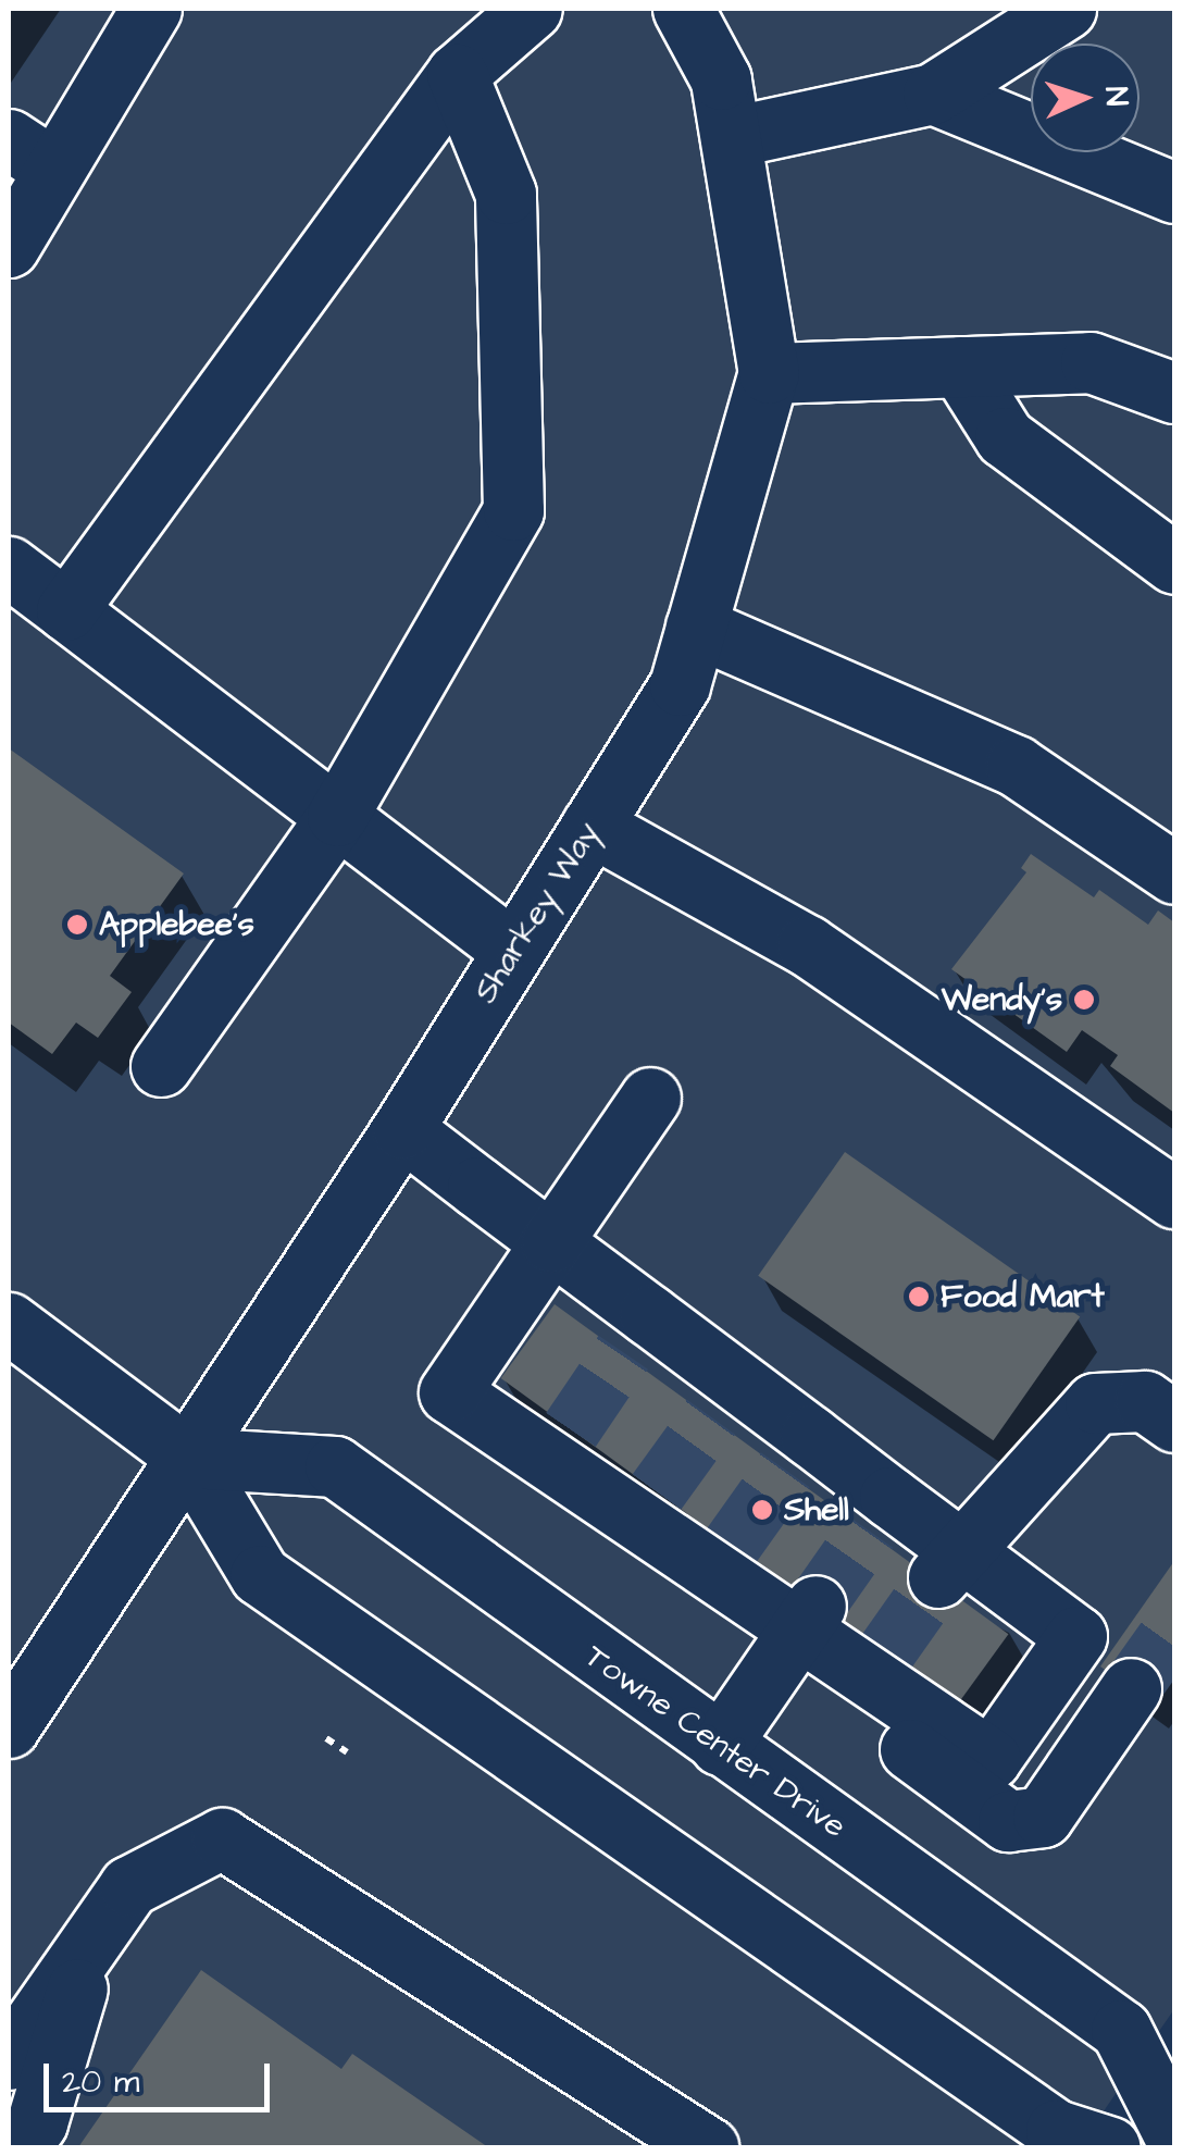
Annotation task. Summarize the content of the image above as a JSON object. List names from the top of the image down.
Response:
{
  "streets": {
    "street": ["Sharkey Way", "Towne Center Drive"]
  },
  "crossings": [
    ["Sharkey Way", "Towne Center Drive"]
  ],
  "places": [
    "Applebee's",
    "Wendy's",
    "Food Mart",
    "Shell"
  ],
  "scale_bar": "20 m",
  "north": "right"
}
